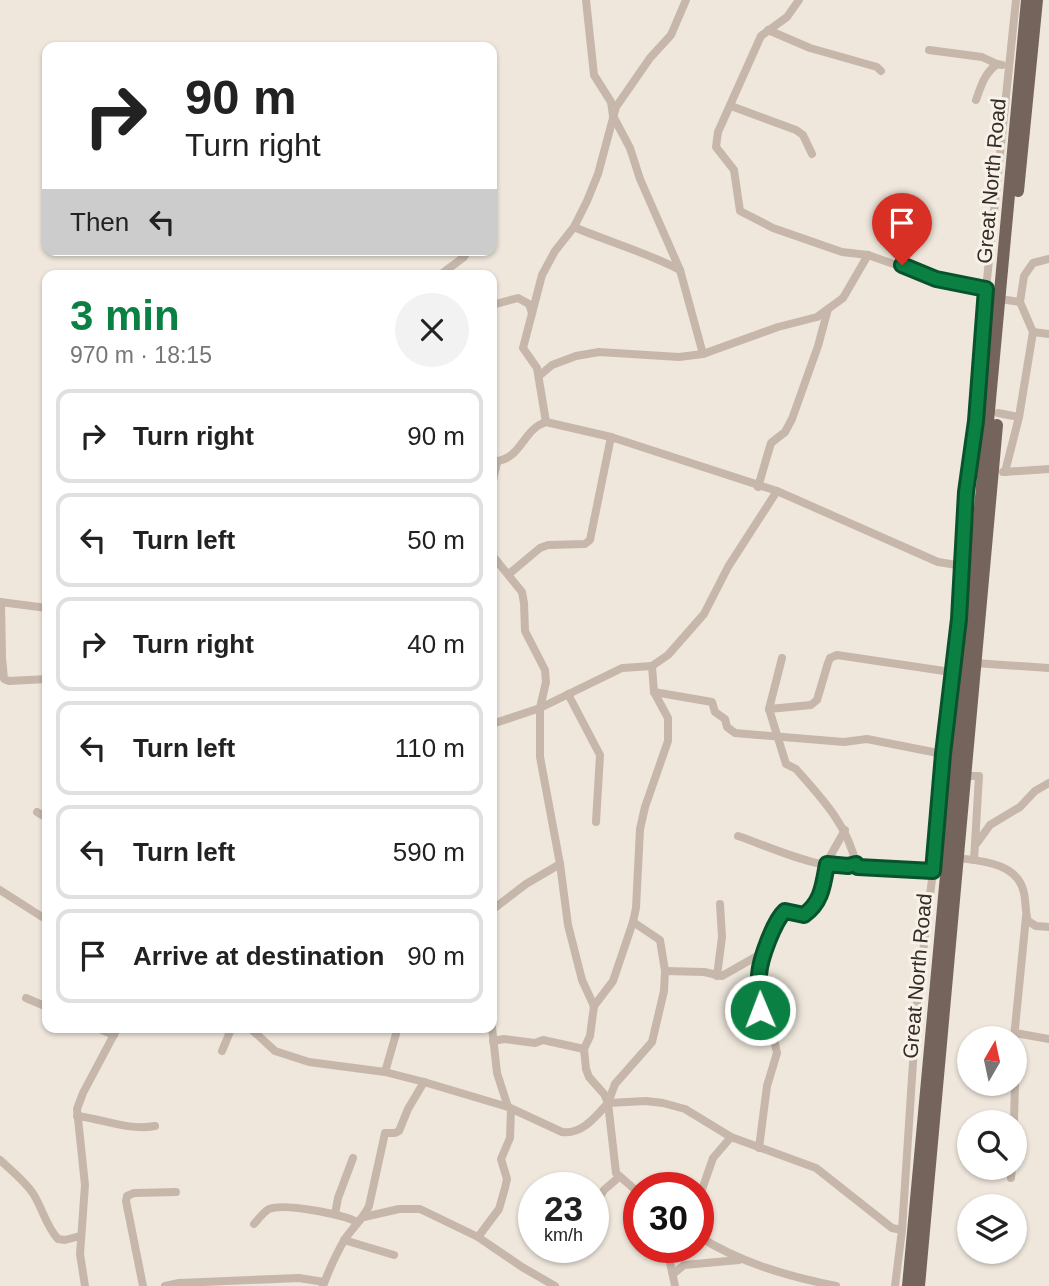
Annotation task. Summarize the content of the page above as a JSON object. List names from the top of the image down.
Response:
{
  "streets": {
    "main road": ["Great North Road"]
  },
  "north": "top",
  "page": {
    "turn": ["90 m", "Turn right"],
    "then": "Then",
    "heading": ["3 min", "970 m · 18:15"],
    "list": [
      {
        "name": "Turn right",
        "value": "90 m"
      },
      {
        "name": "Turn left",
        "value": "50 m"
      },
      {
        "name": "Turn right",
        "value": "40 m"
      },
      {
        "name": "Turn left",
        "value": "110 m"
      },
      {
        "name": "Turn left",
        "value": "590 m"
      },
      {
        "name": "Arrive at destination",
        "value": "90 m"
      }
    ],
    "speed": "23 km/h",
    "limit": "30"
  }
}
